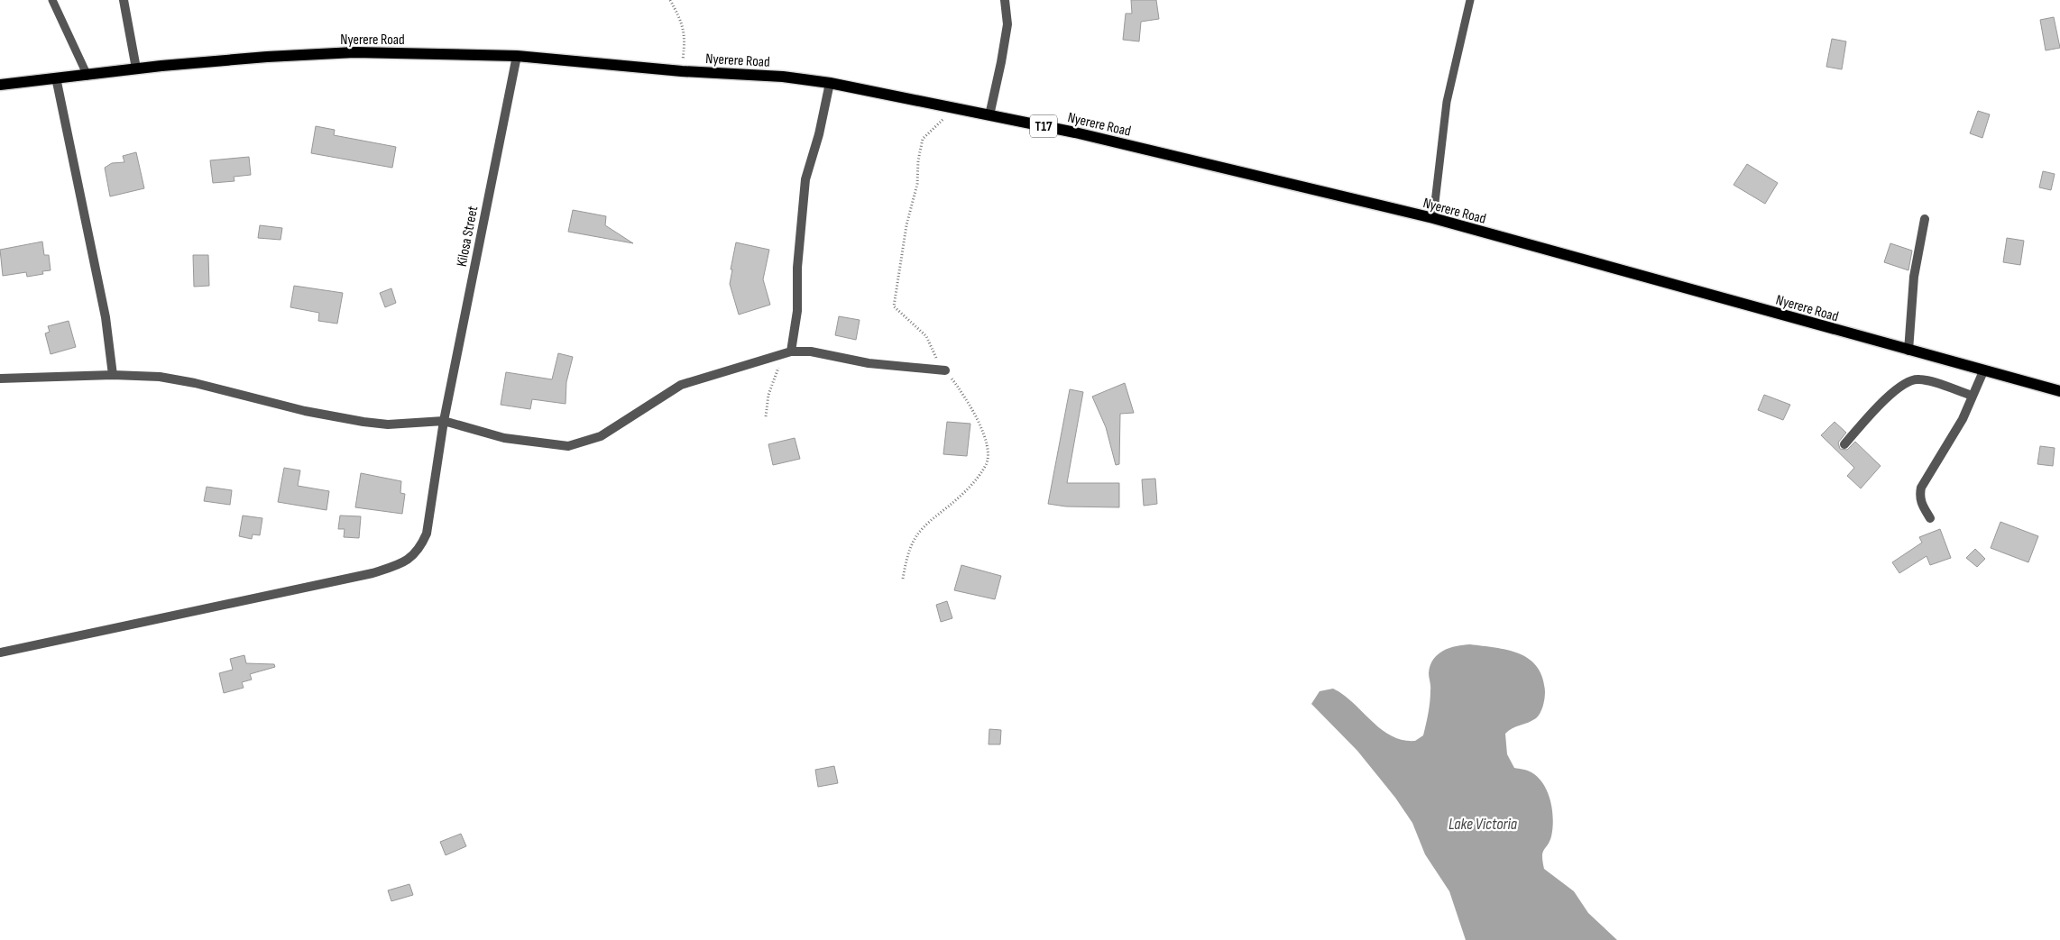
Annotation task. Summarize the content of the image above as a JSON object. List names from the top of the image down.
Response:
{
  "streets": {
    "main road": ["Nyerere Road", "T17"],
    "street": ["Kilosa Street"]
  },
  "crossings": [
    ["Nyerere Road", "Kilosa Street"]
  ],
  "water": ["Lake Victoria"]
}
